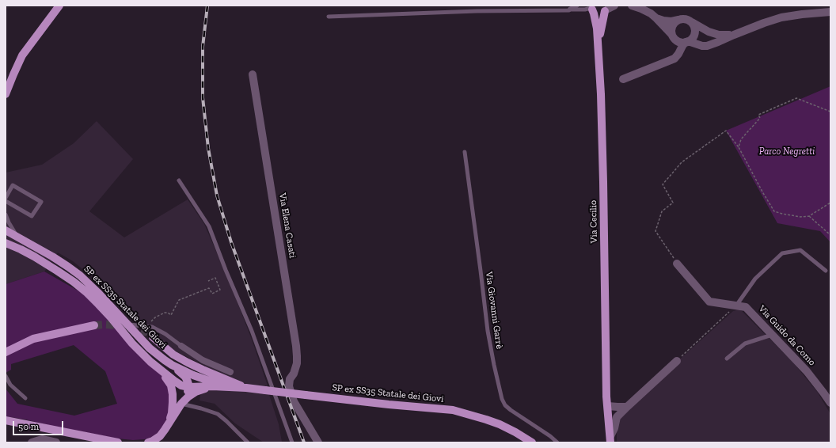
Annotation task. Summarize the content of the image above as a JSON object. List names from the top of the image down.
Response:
{
  "streets": {
    "main road": ["Via Cecilio", "SP ex SS35 Statale dei Giovi"],
    "street": ["Via Elena Casati", "Via Guido da Como"],
    "lane": ["Via Giovanni Garrè"]
  },
  "parks": ["Parco Negretti"],
  "scale_bar": "50 m"
}
